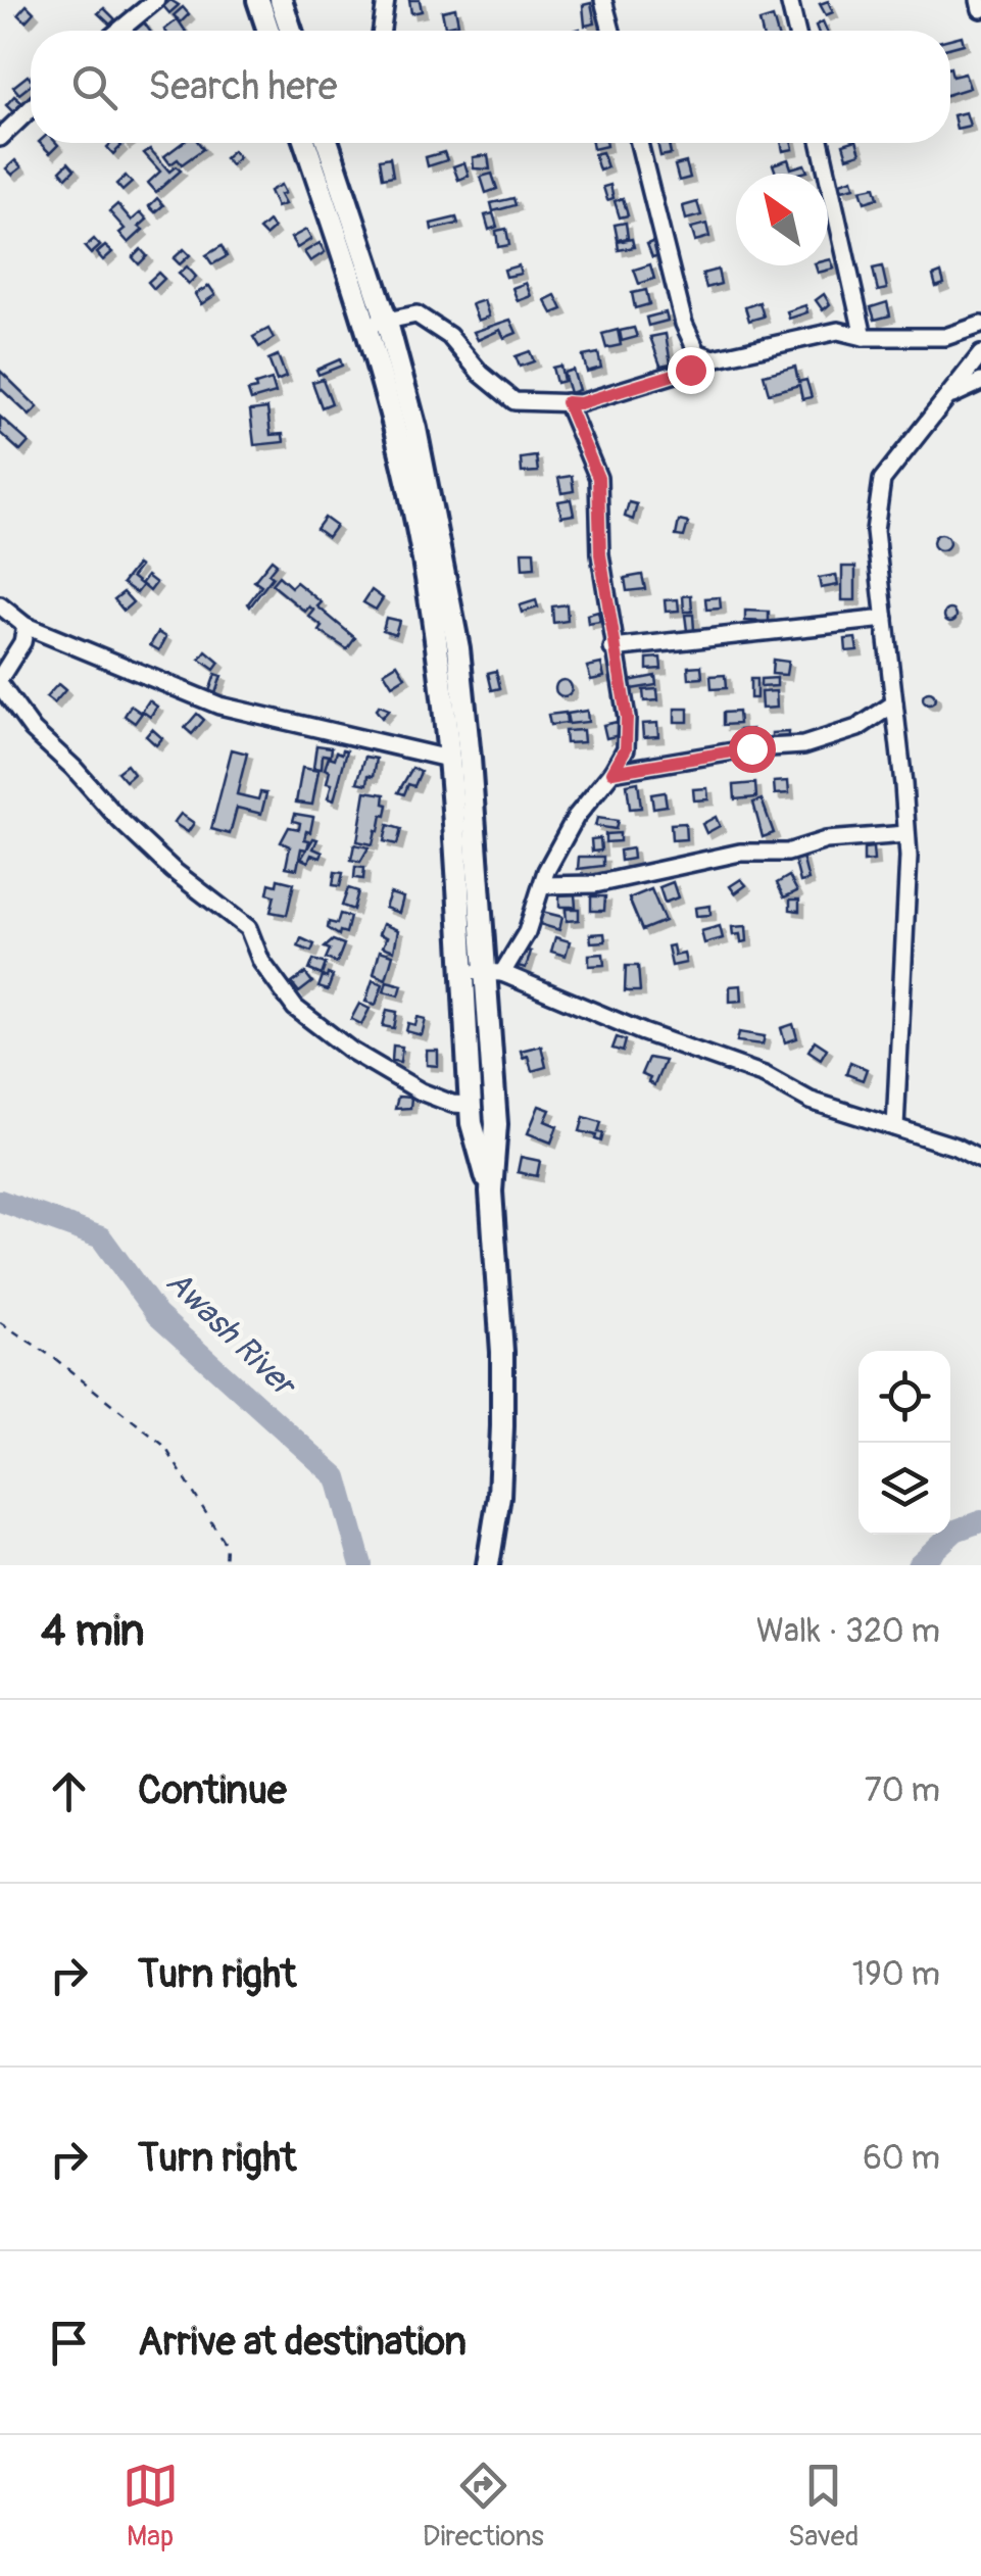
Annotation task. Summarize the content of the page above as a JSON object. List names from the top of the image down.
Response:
{
  "water": ["Awash River"],
  "north": "top left",
  "page": {
    "search": "Search here",
    "heading": ["4 min", "Walk · 320 m"],
    "list": [
      ["Continue", "70 m"],
      ["Turn right", "190 m"],
      ["Turn right", "60 m"],
      "Arrive at destination"
    ],
    "nav": ["Map", "Directions", "Saved"]
  }
}
